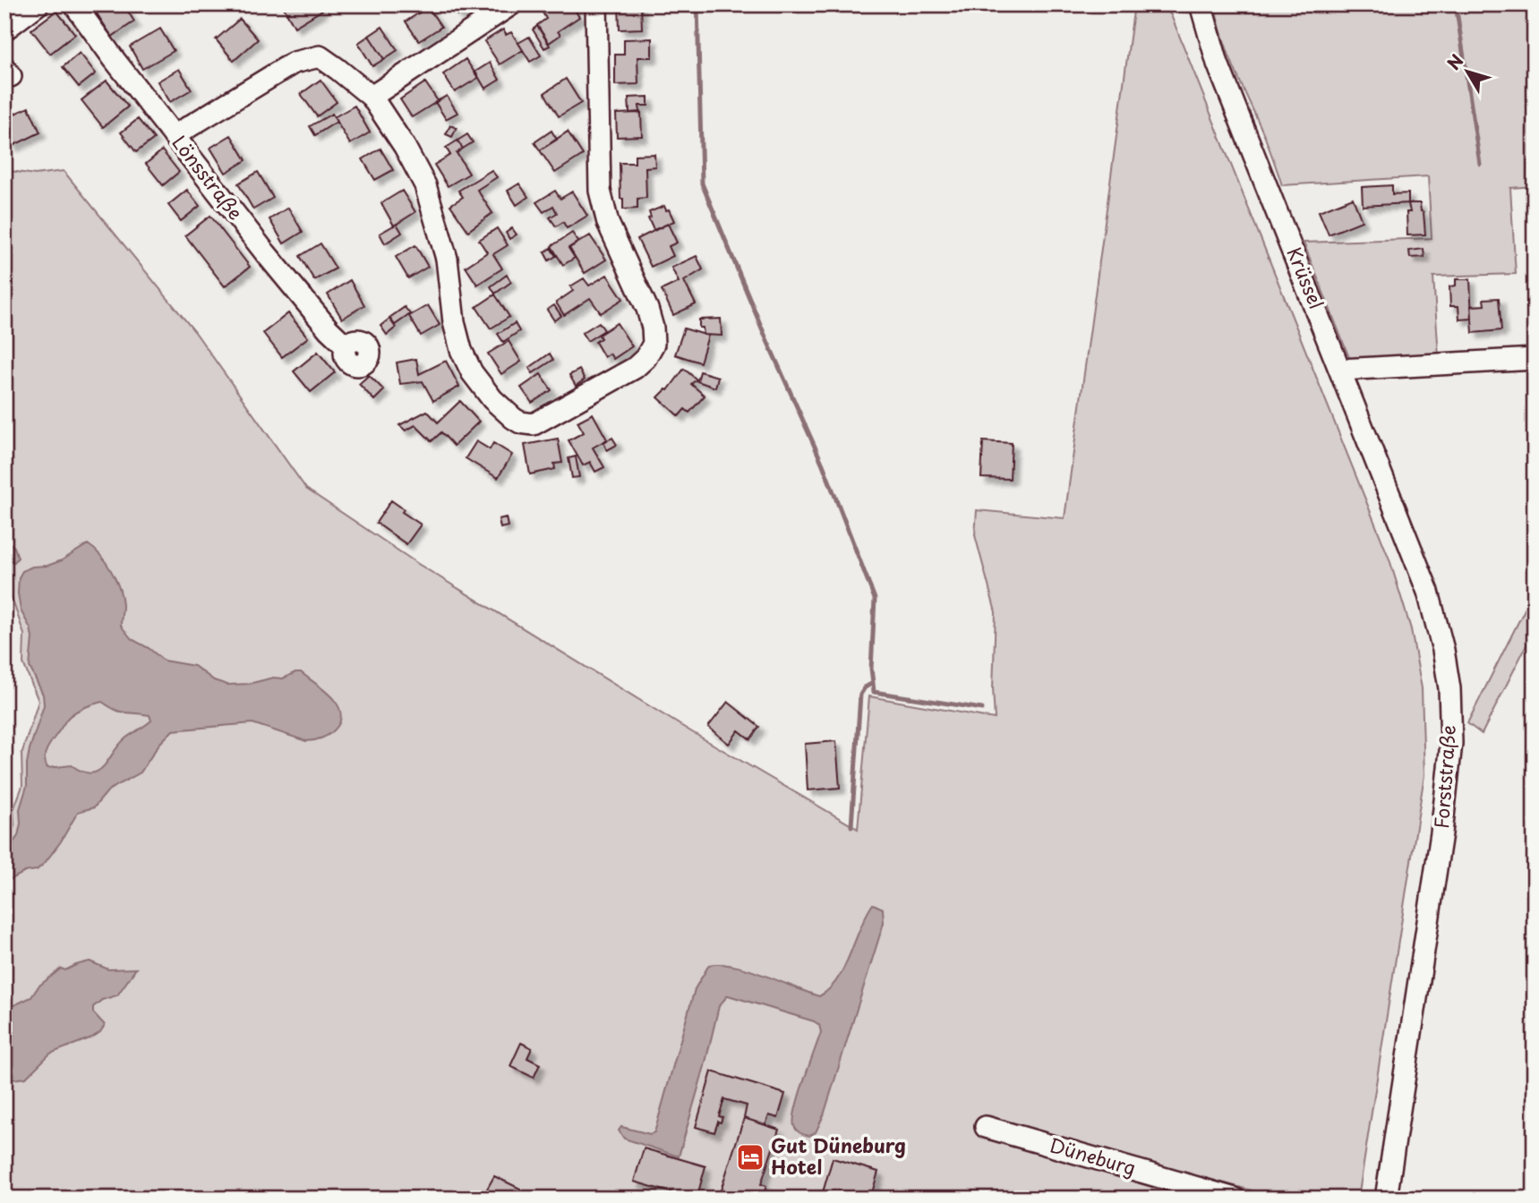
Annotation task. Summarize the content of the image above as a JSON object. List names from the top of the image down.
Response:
{
  "streets": {
    "street": [
      "Lönsstraße",
      "Krüssel",
      "Forststraße",
      "Düneburg"
    ]
  },
  "crossings": [
    ["Krüssel", "Forststraße"]
  ],
  "places": {
    "hotel": ["Gut Düneburg Hotel"]
  },
  "north": "top left"
}
